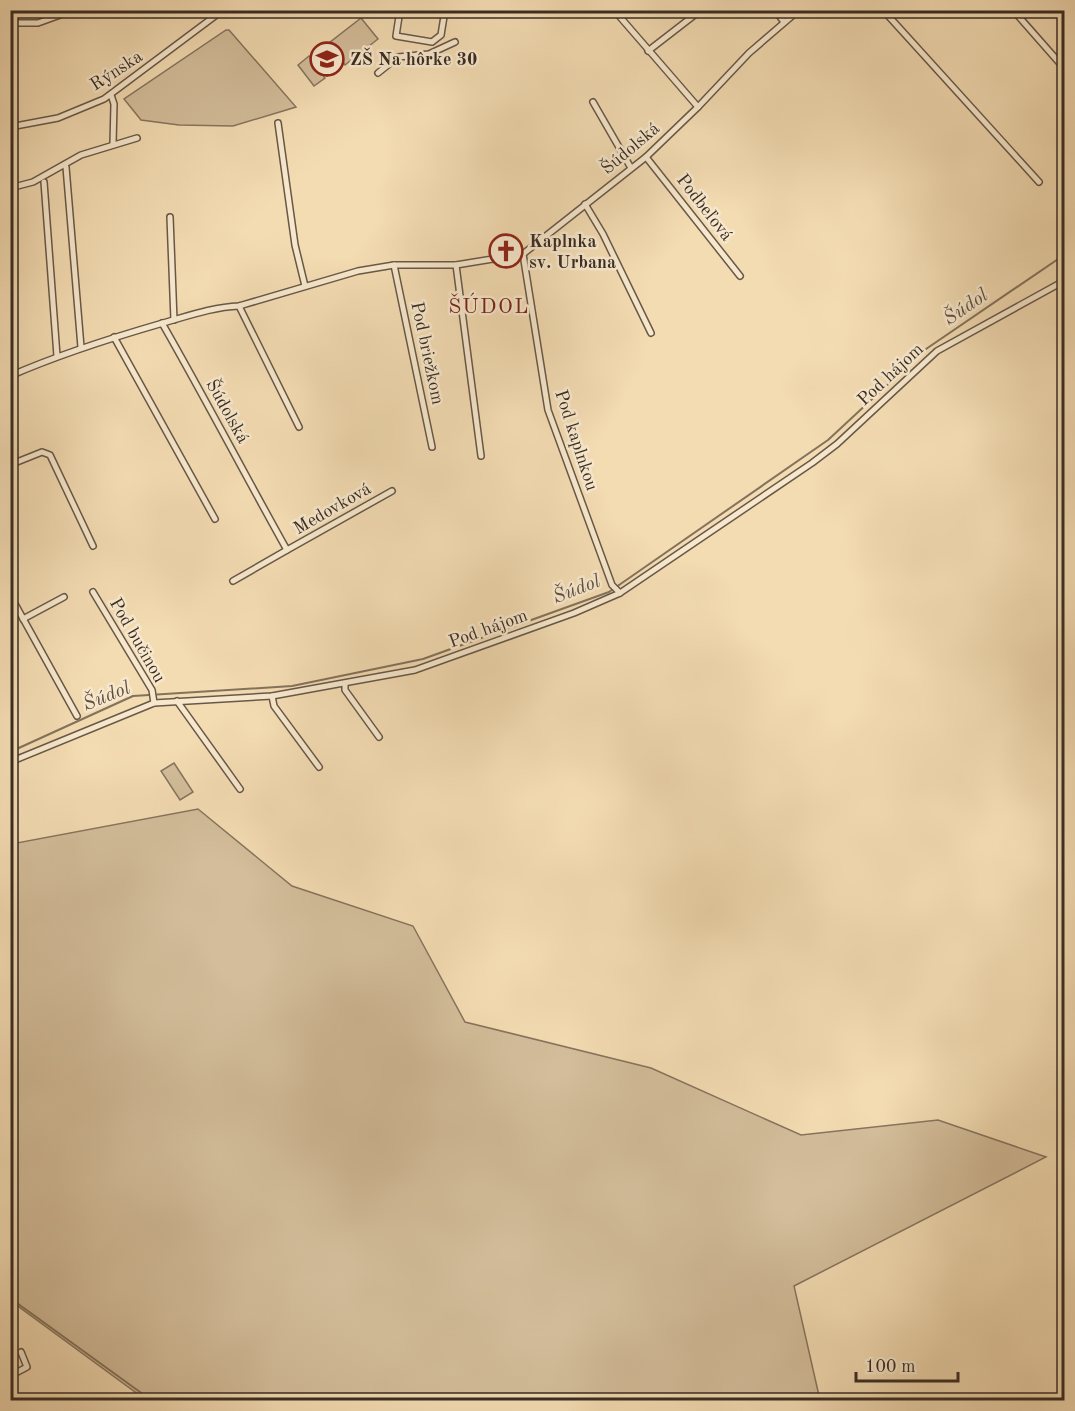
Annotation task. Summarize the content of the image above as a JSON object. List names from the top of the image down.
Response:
{
  "streets": {
    "street": [
      "Rýnska",
      "Šúdolská",
      "Podbeľová",
      "Pod briežkom",
      "Pod hájom",
      "Pod kaplnkou",
      "Medovková",
      "Pod bučinou"
    ]
  },
  "crossings": [
    ["Šúdolská", "Podbeľová"],
    ["Šúdolská", "Pod briežkom"],
    ["Šúdolská", "Pod kaplnkou"],
    ["Šúdolská", "Medovková"],
    ["Pod hájom", "Pod kaplnkou"],
    ["Pod hájom", "Pod bučinou"]
  ],
  "districts": ["ŠÚDOL"],
  "water": ["Šúdol"],
  "places": {
    "school or university": ["ZŠ Na hôrke 30"],
    "church": ["Kaplnka sv. Urbana"]
  },
  "scale_bar": "100 m"
}
